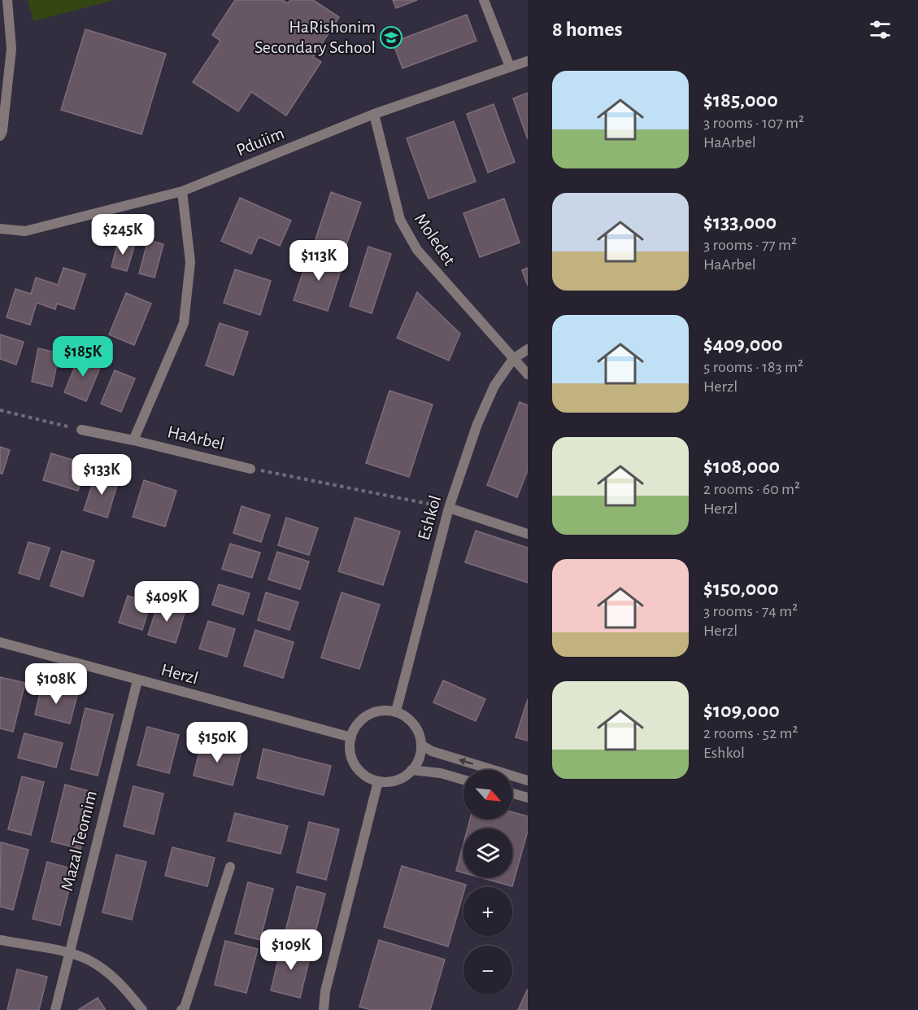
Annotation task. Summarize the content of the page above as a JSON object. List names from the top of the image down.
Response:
{
  "streets": {
    "street": [
      "Pduiim",
      "Moledet",
      "HaArbel",
      "Eshkol",
      "Herzl",
      "Mazal Teomim"
    ]
  },
  "crossings": [
    ["Pduiim", "Moledet"],
    ["Pduiim", "HaArbel"],
    ["Moledet", "Eshkol"],
    ["Eshkol", "Herzl"],
    ["Herzl", "Mazal Teomim"]
  ],
  "places": {
    "school or university": ["HaRishonim Secondary School"]
  },
  "north": "bottom right",
  "page": {
    "heading": "8 homes",
    "list": [
      {
        "name": "$185,000",
        "note": "3 rooms · 107 m² · HaArbel"
      },
      {
        "name": "$133,000",
        "note": "3 rooms · 77 m² · HaArbel"
      },
      {
        "name": "$409,000",
        "note": "5 rooms · 183 m² · Herzl"
      },
      {
        "name": "$108,000",
        "note": "2 rooms · 60 m² · Herzl"
      },
      {
        "name": "$150,000",
        "note": "3 rooms · 74 m² · Herzl"
      },
      {
        "name": "$109,000",
        "note": "2 rooms · 52 m² · Eshkol"
      }
    ],
    "price": [
      "$245K",
      "$113K",
      "$185K",
      "$133K",
      "$409K",
      "$108K",
      "$150K",
      "$109K"
    ],
    "map_buttons": ["+", "−"]
  }
}
